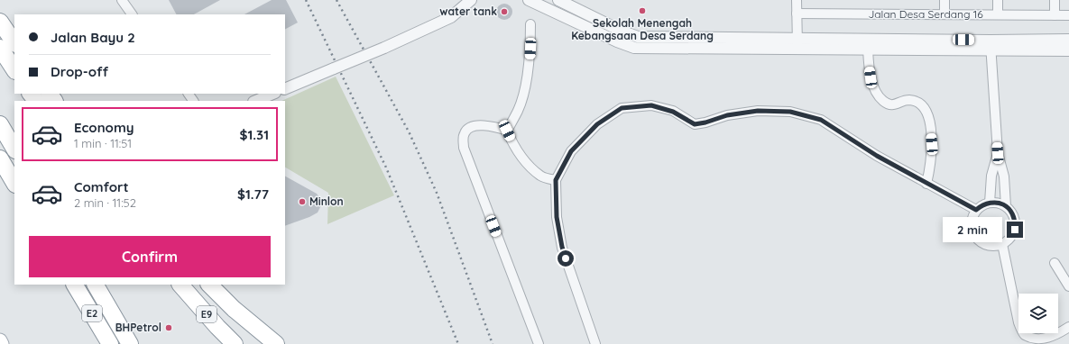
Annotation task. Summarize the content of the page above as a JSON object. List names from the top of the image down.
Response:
{
  "streets": {
    "highway": ["E2", "E9"],
    "street": ["Jalan Desa Serdang 16"]
  },
  "places": [
    "Sekolah Menengah Kebangsaan Desa Serdang",
    "water tank",
    "Minlon",
    "BHPetrol"
  ],
  "page": {
    "banner": ["Jalan Bayu 2", "Drop-off"],
    "list": [
      {
        "name": "Economy",
        "note": "1 min · 11:51",
        "value": "$1.31"
      },
      {
        "name": "Comfort",
        "note": "2 min · 11:52",
        "value": "$1.77"
      }
    ],
    "bubble": "2 min",
    "buttons": "Confirm"
  }
}
